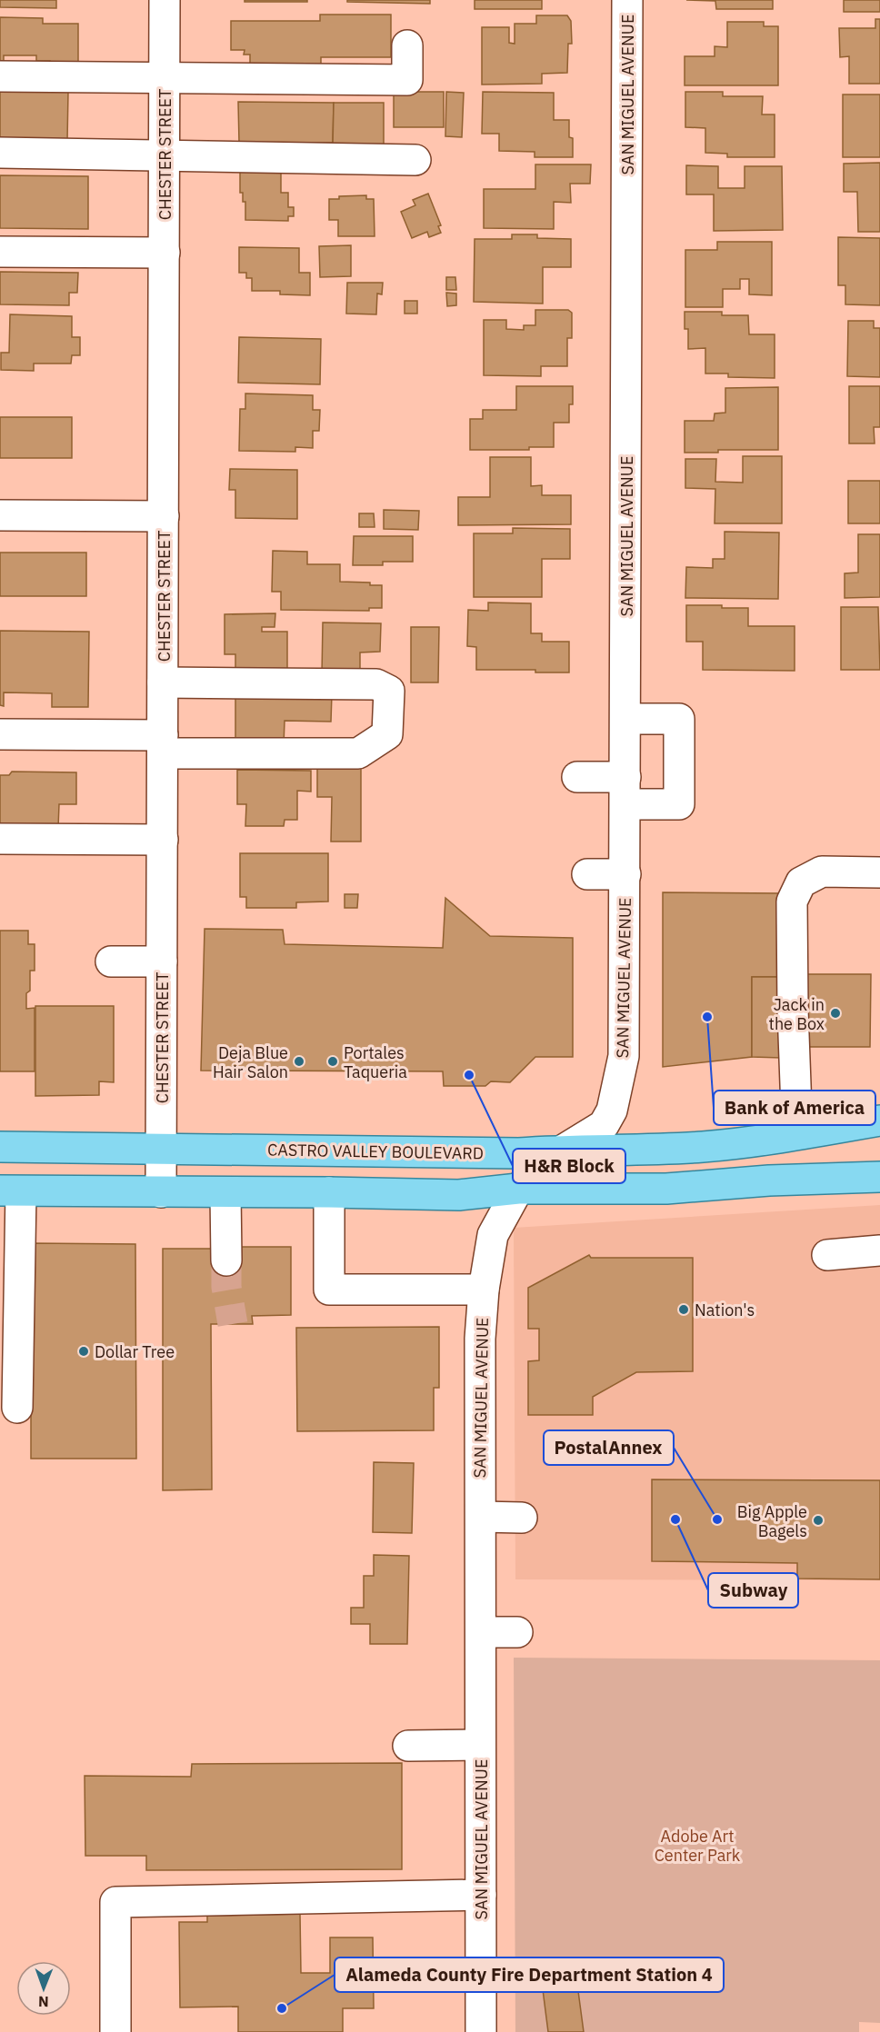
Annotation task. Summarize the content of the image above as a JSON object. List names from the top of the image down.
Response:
{
  "streets": {
    "main road": ["CASTRO VALLEY BOULEVARD"],
    "street": ["SAN MIGUEL AVENUE", "CHESTER STREET"]
  },
  "crossings": [
    ["SAN MIGUEL AVENUE", "CASTRO VALLEY BOULEVARD"],
    ["CHESTER STREET", "CASTRO VALLEY BOULEVARD"]
  ],
  "parks": ["Adobe Art Center Park"],
  "places": [
    "Jack in the Box",
    "Bank of America",
    "Deja Blue Hair Salon",
    "Portales Taqueria",
    "H&R Block",
    "Nation's",
    "Dollar Tree",
    "Subway",
    "PostalAnnex",
    "Big Apple Bagels",
    "Alameda County Fire Department Station 4"
  ],
  "north": "bottom"
}
